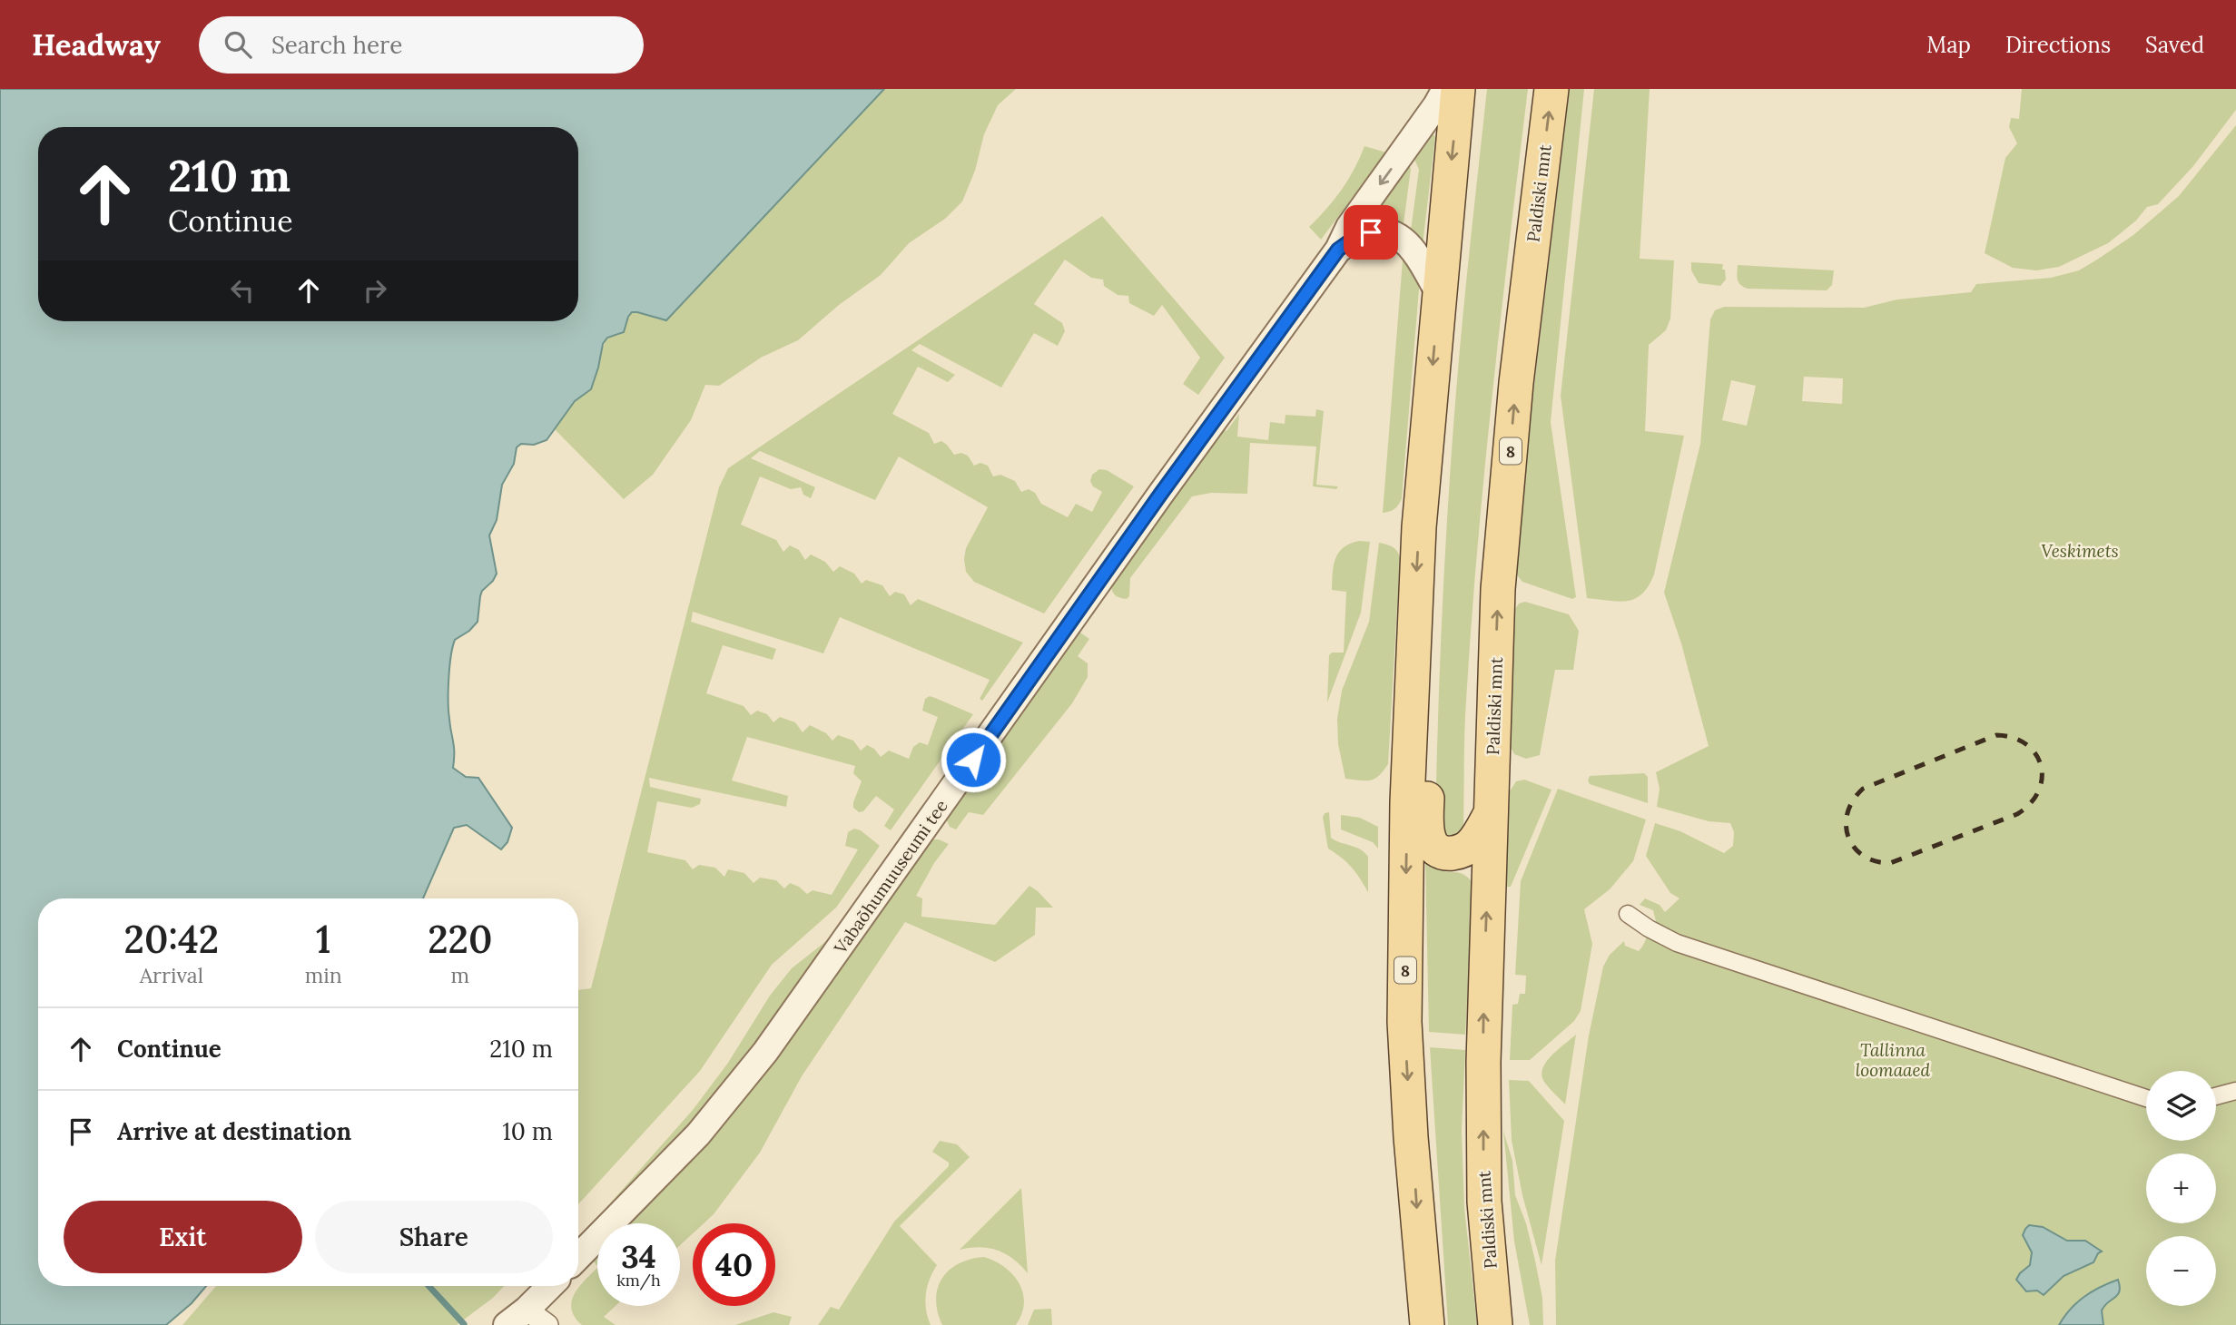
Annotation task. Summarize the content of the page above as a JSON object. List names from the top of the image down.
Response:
{
  "streets": {
    "main road": ["Paldiski mnt", "8"],
    "street": ["Vabaõhumuuseumi tee"]
  },
  "parks": ["Veskimets", "Tallinna loomaaed"],
  "page": {
    "header": "Headway",
    "search": "Search here",
    "nav": ["Map", "Directions", "Saved"],
    "turn": ["210 m", "Continue"],
    "eta": [
      "20:42",
      "Arrival",
      "1",
      "min",
      "220",
      "m"
    ],
    "list": [
      {
        "name": "Continue",
        "value": "210 m"
      },
      {
        "name": "Arrive at destination",
        "value": "10 m"
      }
    ],
    "map_buttons": ["+", "−"],
    "buttons": ["Exit", "Share"],
    "speed": "34 km/h",
    "limit": "40"
  }
}
